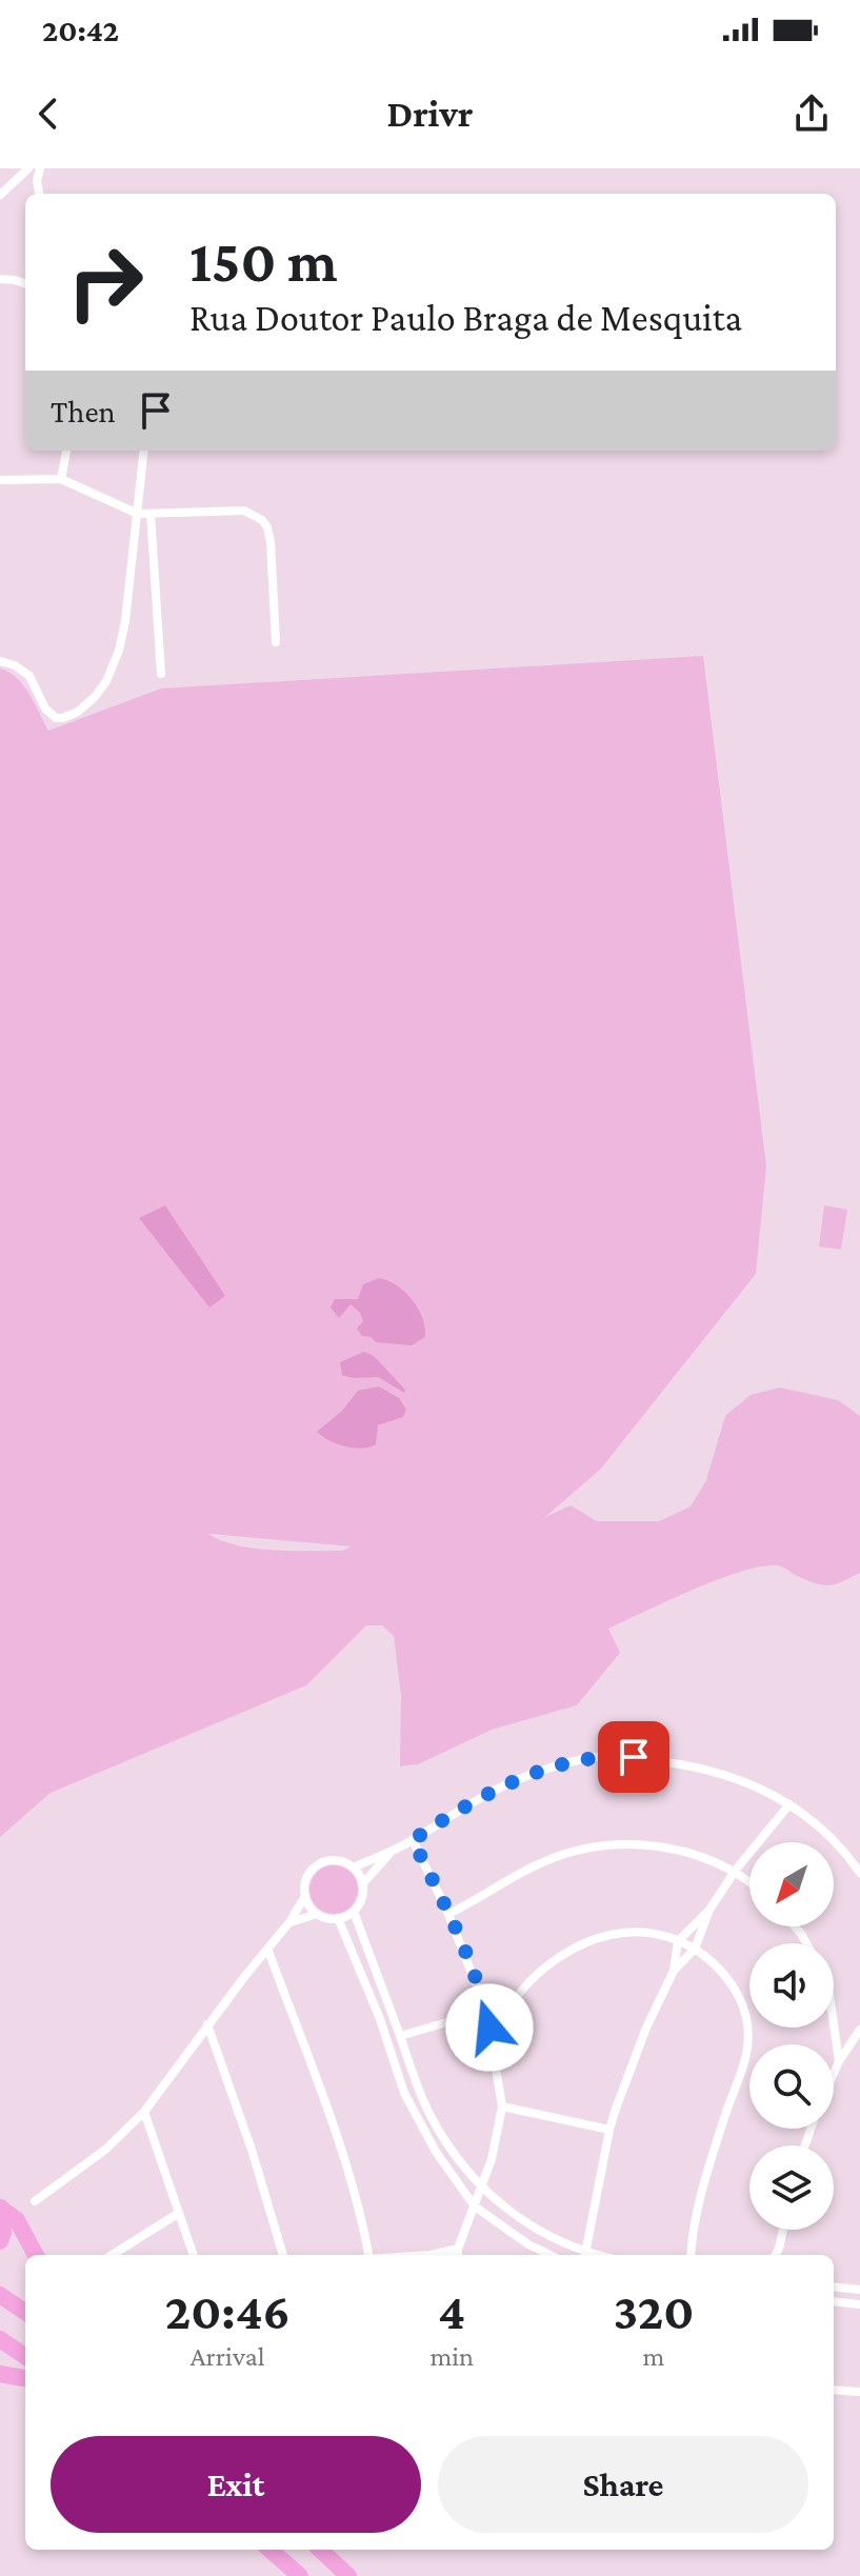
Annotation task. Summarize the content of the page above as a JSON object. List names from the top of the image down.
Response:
{
  "north": "bottom left",
  "page": {
    "status": "20:42",
    "header": "Drivr",
    "turn": ["150 m", "Rua Doutor Paulo Braga de Mesquita"],
    "then": "Then",
    "eta": [
      "20:46",
      "Arrival",
      "4",
      "min",
      "320",
      "m"
    ],
    "buttons": ["Exit", "Share"]
  }
}
